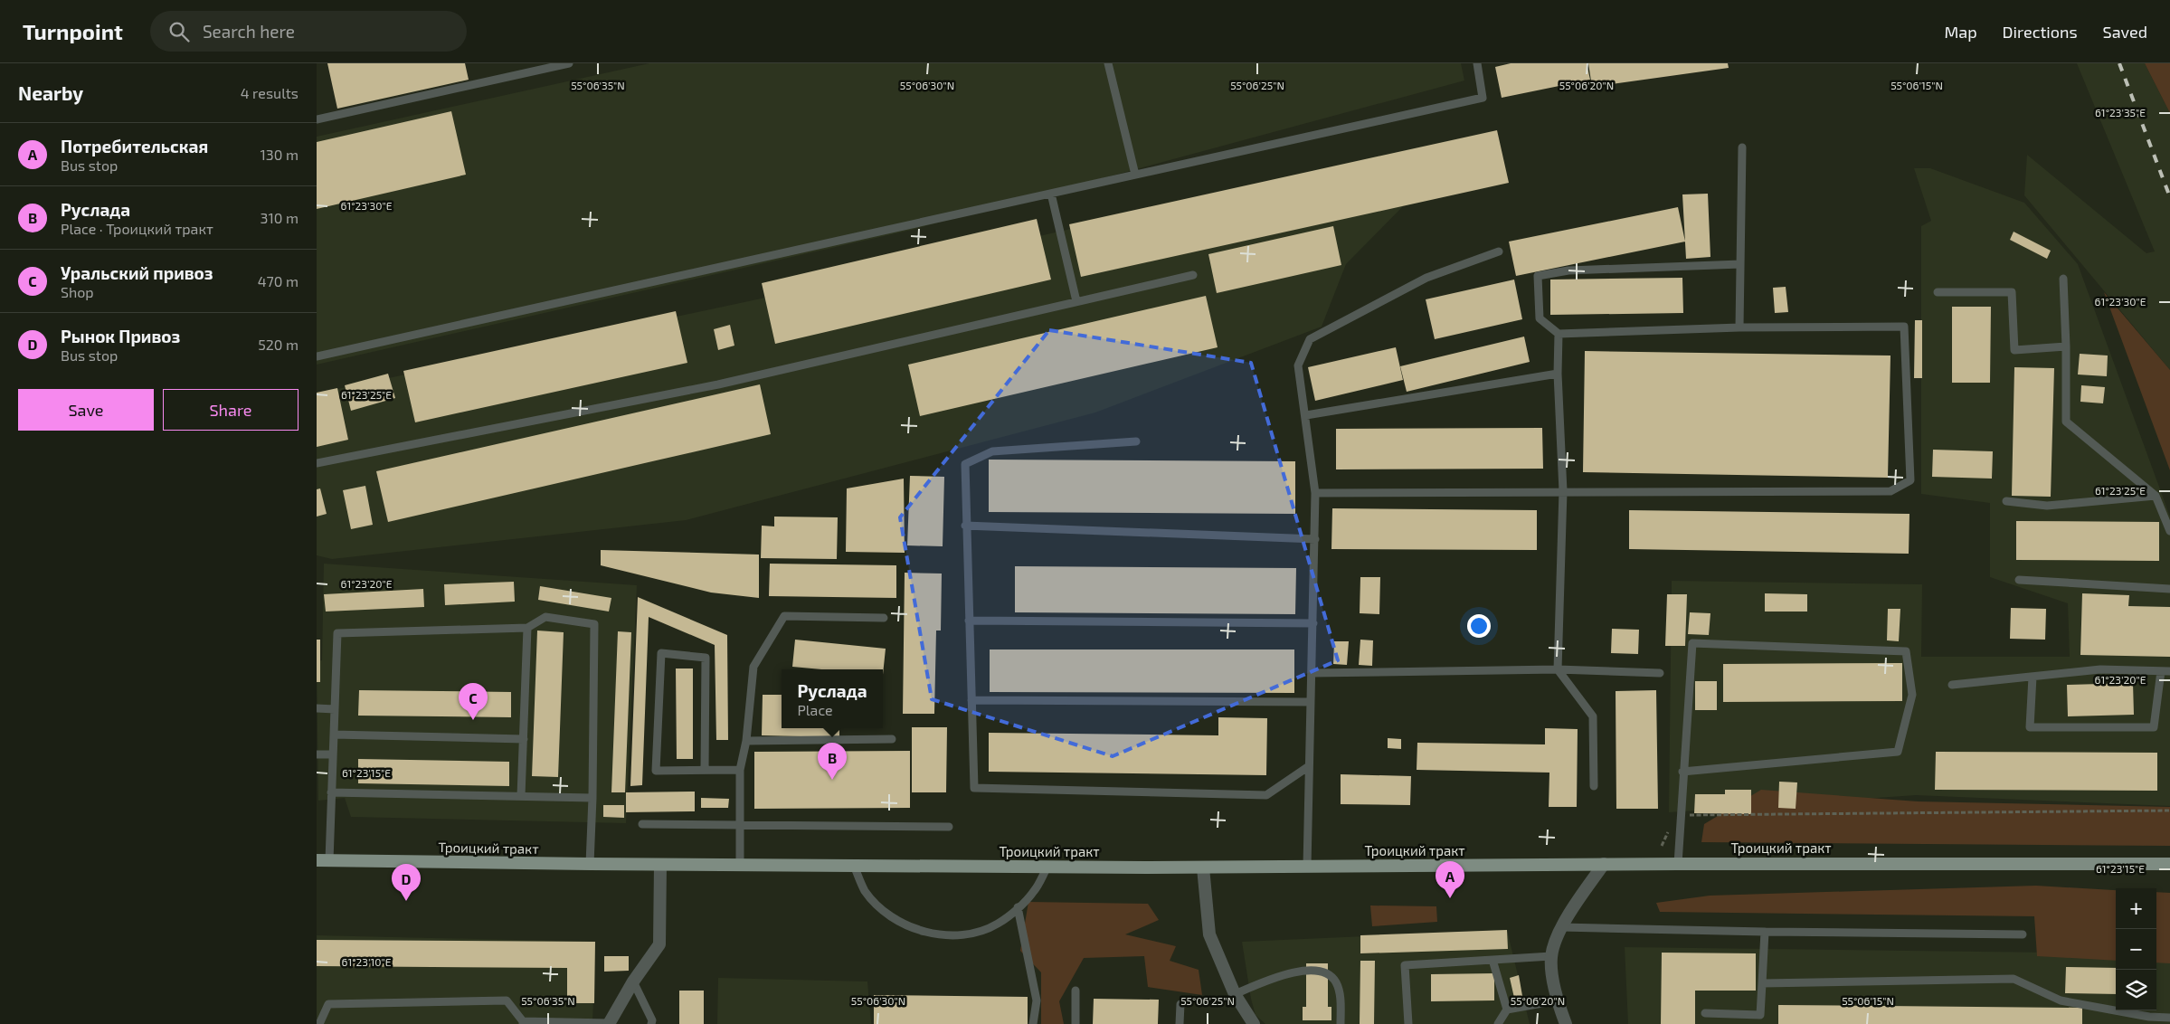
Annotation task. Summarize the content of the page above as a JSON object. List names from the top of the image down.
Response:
{
  "streets": {
    "main road": ["Троицкий тракт"]
  },
  "page": {
    "header": "Turnpoint",
    "search": "Search here",
    "nav": ["Map", "Directions", "Saved"],
    "heading": ["Nearby", "4 results"],
    "list": [
      {
        "mark": "A",
        "name": "Потребительская",
        "note": "Bus stop",
        "value": "130 m"
      },
      {
        "mark": "B",
        "name": "Руслада",
        "note": "Place · Троицкий тракт",
        "value": "310 m"
      },
      {
        "mark": "C",
        "name": "Уральский привоз",
        "note": "Shop",
        "value": "470 m"
      },
      {
        "mark": "D",
        "name": "Рынок Привоз",
        "note": "Bus stop",
        "value": "520 m"
      }
    ],
    "buttons": ["Save", "Share"],
    "popup": ["Руслада", "Place"],
    "pins": [
      "C",
      "B",
      "A",
      "D"
    ],
    "map_buttons": ["+", "−"]
  },
  "coordinates": [
    "55°06'35\"N",
    "55°06'30\"N",
    "55°06'25\"N",
    "55°06'20\"N",
    "55°06'15\"N",
    "61°23'35\"E",
    "61°23'30\"E",
    "61°23'25\"E",
    "61°23'20\"E",
    "61°23'15\"E",
    "61°23'10\"E"
  ]
}
